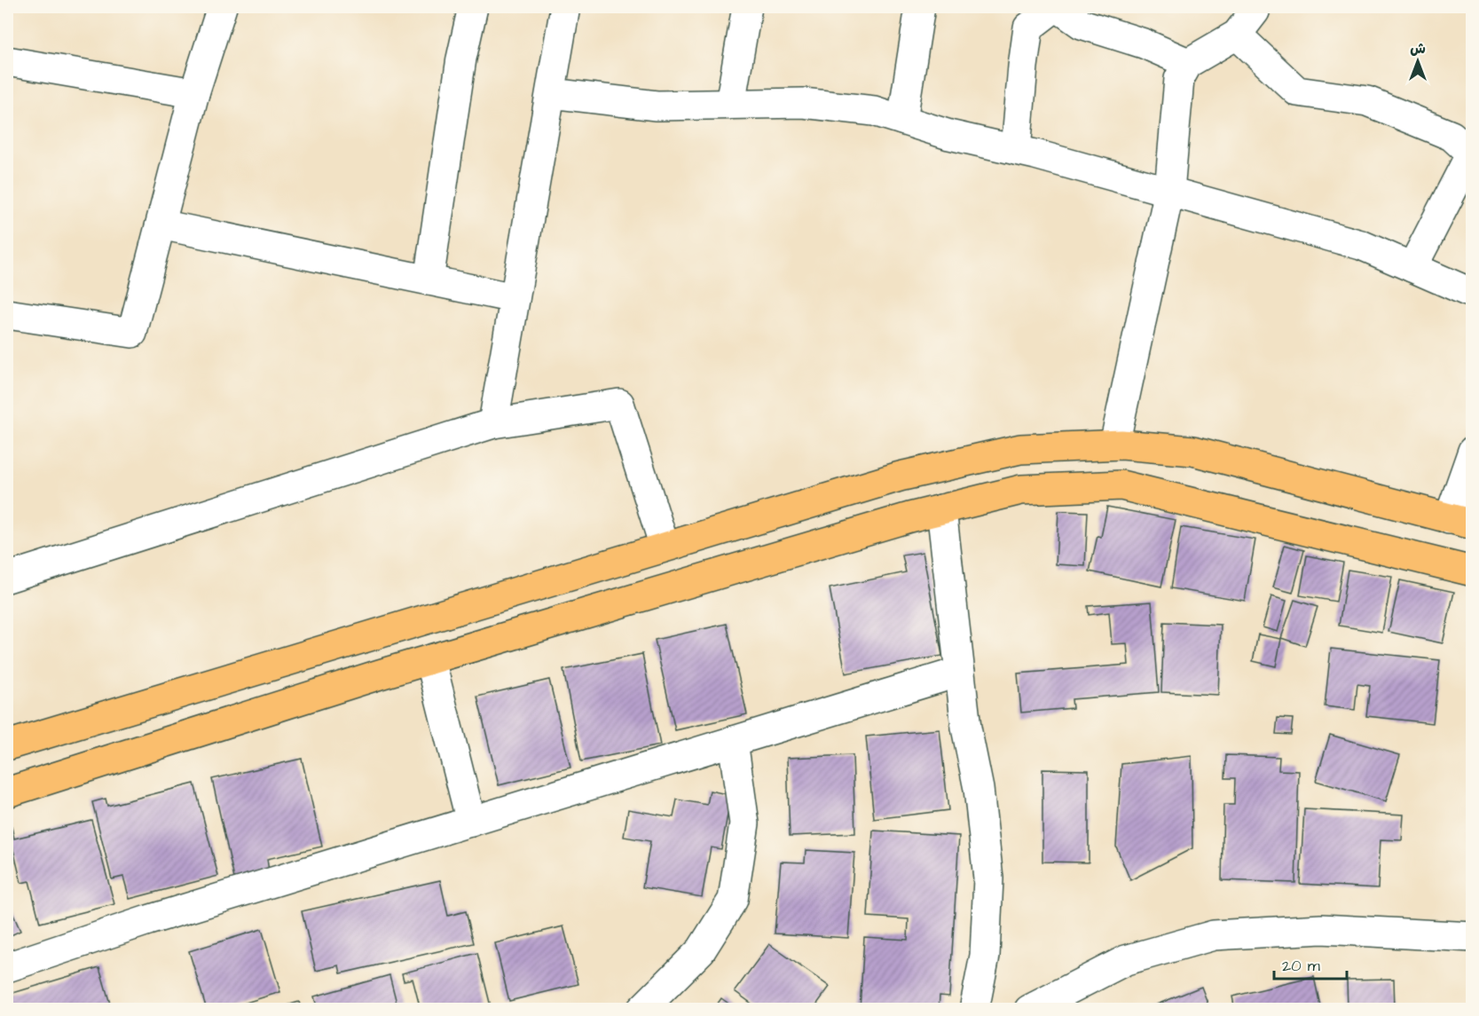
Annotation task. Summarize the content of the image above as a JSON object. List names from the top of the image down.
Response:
{
  "scale_bar": "20 m",
  "north": "top"
}
